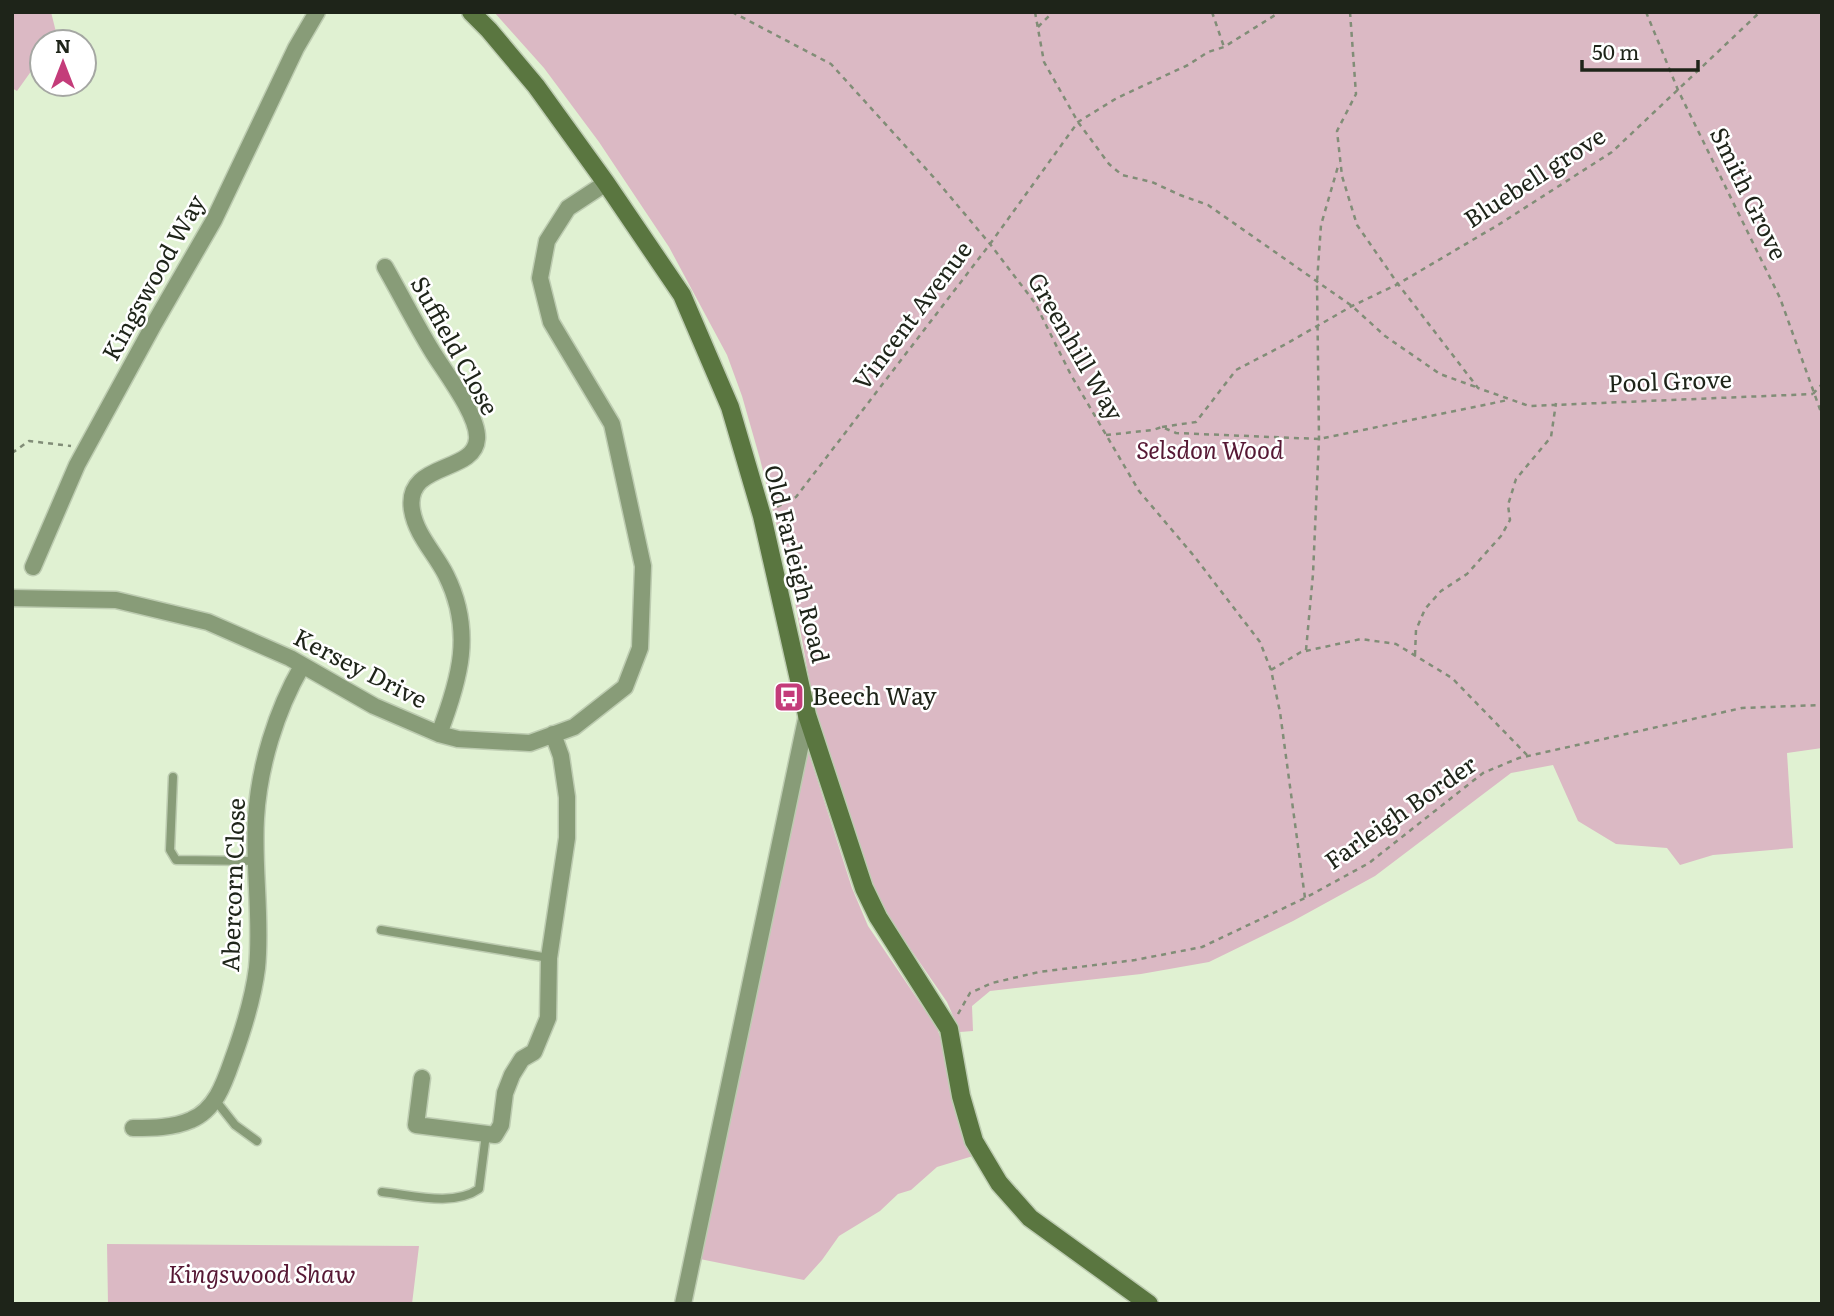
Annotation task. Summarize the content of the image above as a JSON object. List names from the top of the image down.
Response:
{
  "streets": {
    "street": [
      "Kingswood Way",
      "Suffield Close",
      "Old Farleigh Road",
      "Kersey Drive",
      "Abercorn Close"
    ],
    "path": [
      "Bluebell grove",
      "Smith Grove",
      "Vincent Avenue",
      "Greenhill Way",
      "Pool Grove",
      "Farleigh Border"
    ]
  },
  "crossings": [
    ["Bluebell grove", "Smith Grove"],
    ["Bluebell grove", "Greenhill Way"],
    ["Smith Grove", "Pool Grove"],
    ["Vincent Avenue", "Greenhill Way"],
    ["Vincent Avenue", "Old Farleigh Road"],
    ["Suffield Close", "Kersey Drive"],
    ["Greenhill Way", "Farleigh Border"],
    ["Old Farleigh Road", "Kersey Drive"],
    ["Old Farleigh Road", "Farleigh Border"],
    ["Kersey Drive", "Abercorn Close"]
  ],
  "parks": ["Selsdon Wood", "Kingswood Shaw"],
  "places": {
    "bus stop": ["Beech Way"]
  },
  "scale_bar": "50 m",
  "north": "top"
}
